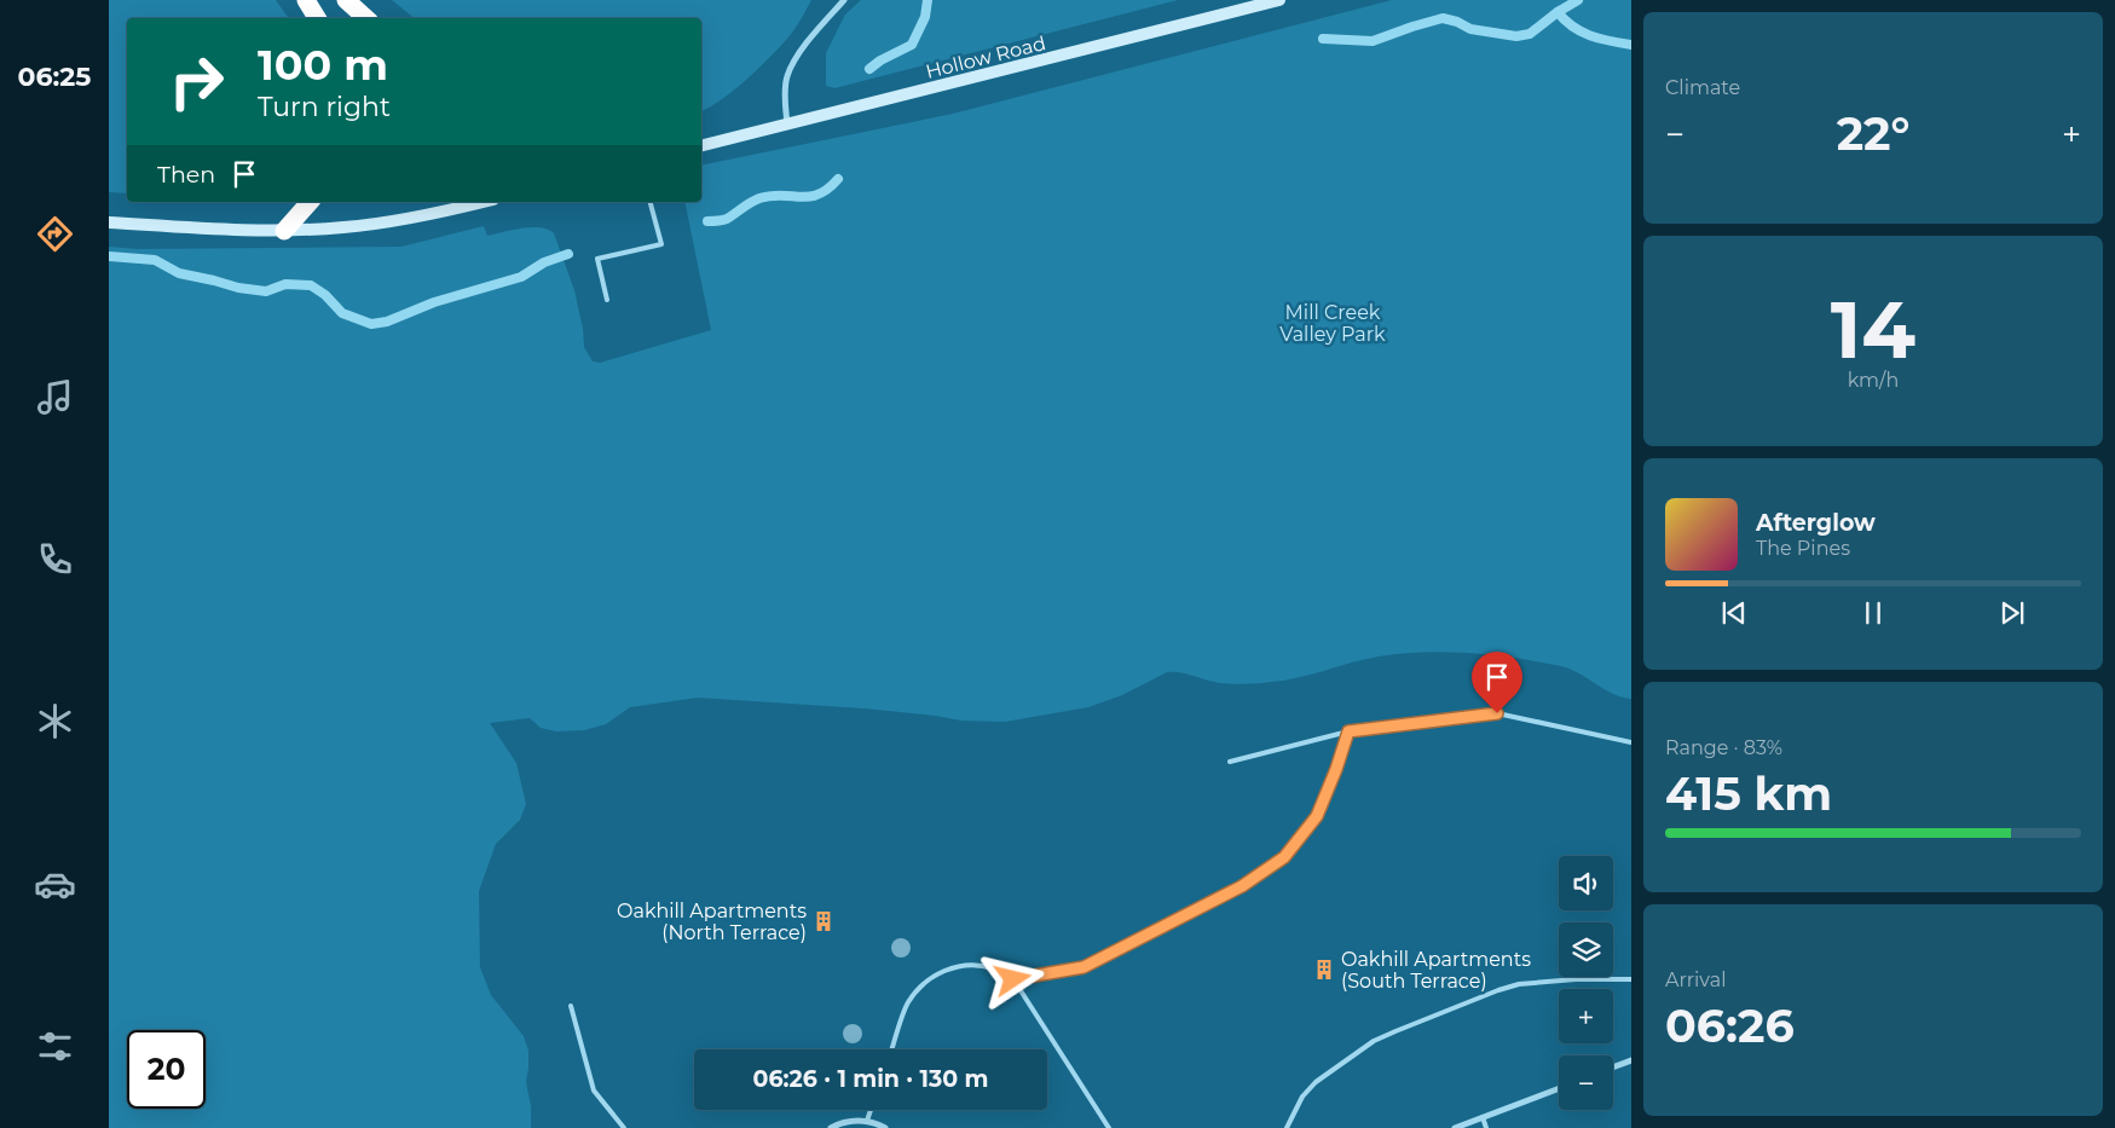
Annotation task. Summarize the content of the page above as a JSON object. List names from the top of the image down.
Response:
{
  "streets": {
    "main road": ["Hollow Road"]
  },
  "parks": ["Mill Creek Valley Park"],
  "places": {
    "building": ["Oakhill Apartments (North Terrace)", "Oakhill Apartments (South Terrace)"]
  },
  "page": {
    "tabs": "06:25",
    "tile": [
      "Climate",
      ["14", "km/h"],
      ["Range · 83%", "415 km"],
      ["Arrival", "06:26"]
    ],
    "turn": ["100 m", "Turn right"],
    "heat": ["−", "22°", "+"],
    "then": "Then",
    "song": ["Afterglow", "The Pines"],
    "map_buttons": ["+", "−"],
    "limit": "20",
    "trip": "06:26 · 1 min · 130 m"
  }
}
